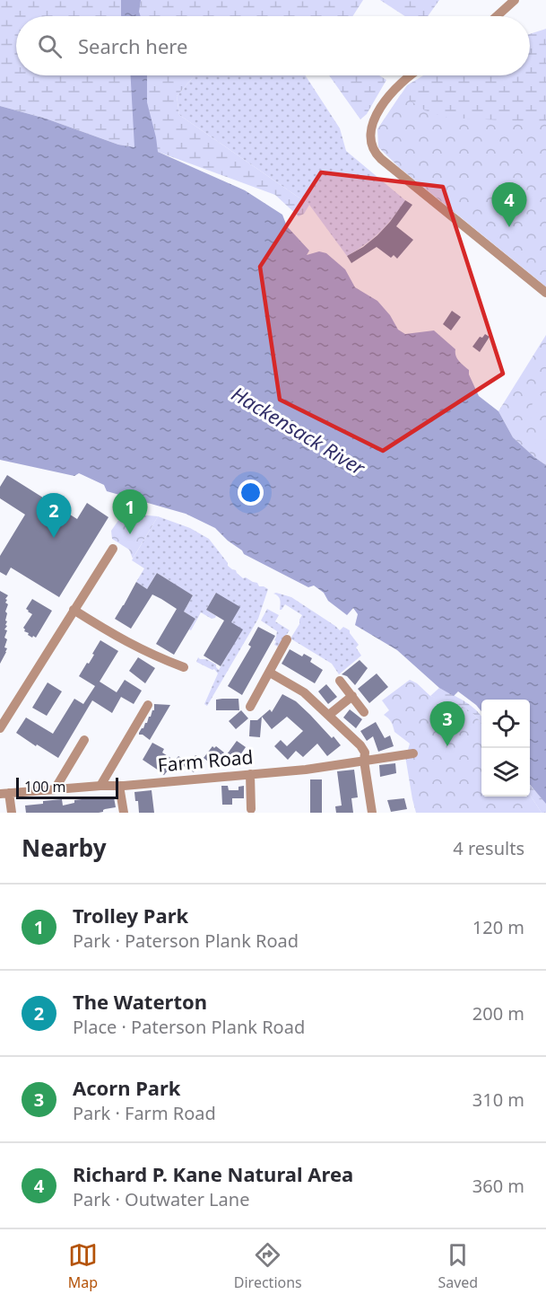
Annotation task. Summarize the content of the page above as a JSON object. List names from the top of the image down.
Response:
{
  "streets": {
    "street": ["Farm Road"]
  },
  "water": ["Hackensack River"],
  "scale_bar": "100 m",
  "page": {
    "search": "Search here",
    "pins": [
      "4",
      "1",
      "2",
      "3"
    ],
    "scale": "100 m",
    "heading": ["Nearby", "4 results"],
    "list": [
      {
        "mark": "1",
        "name": "Trolley Park",
        "note": "Park · Paterson Plank Road",
        "value": "120 m"
      },
      {
        "mark": "2",
        "name": "The Waterton",
        "note": "Place · Paterson Plank Road",
        "value": "200 m"
      },
      {
        "mark": "3",
        "name": "Acorn Park",
        "note": "Park · Farm Road",
        "value": "310 m"
      },
      {
        "mark": "4",
        "name": "Richard P. Kane Natural Area",
        "note": "Park · Outwater Lane",
        "value": "360 m"
      }
    ],
    "nav": ["Map", "Directions", "Saved"]
  }
}
